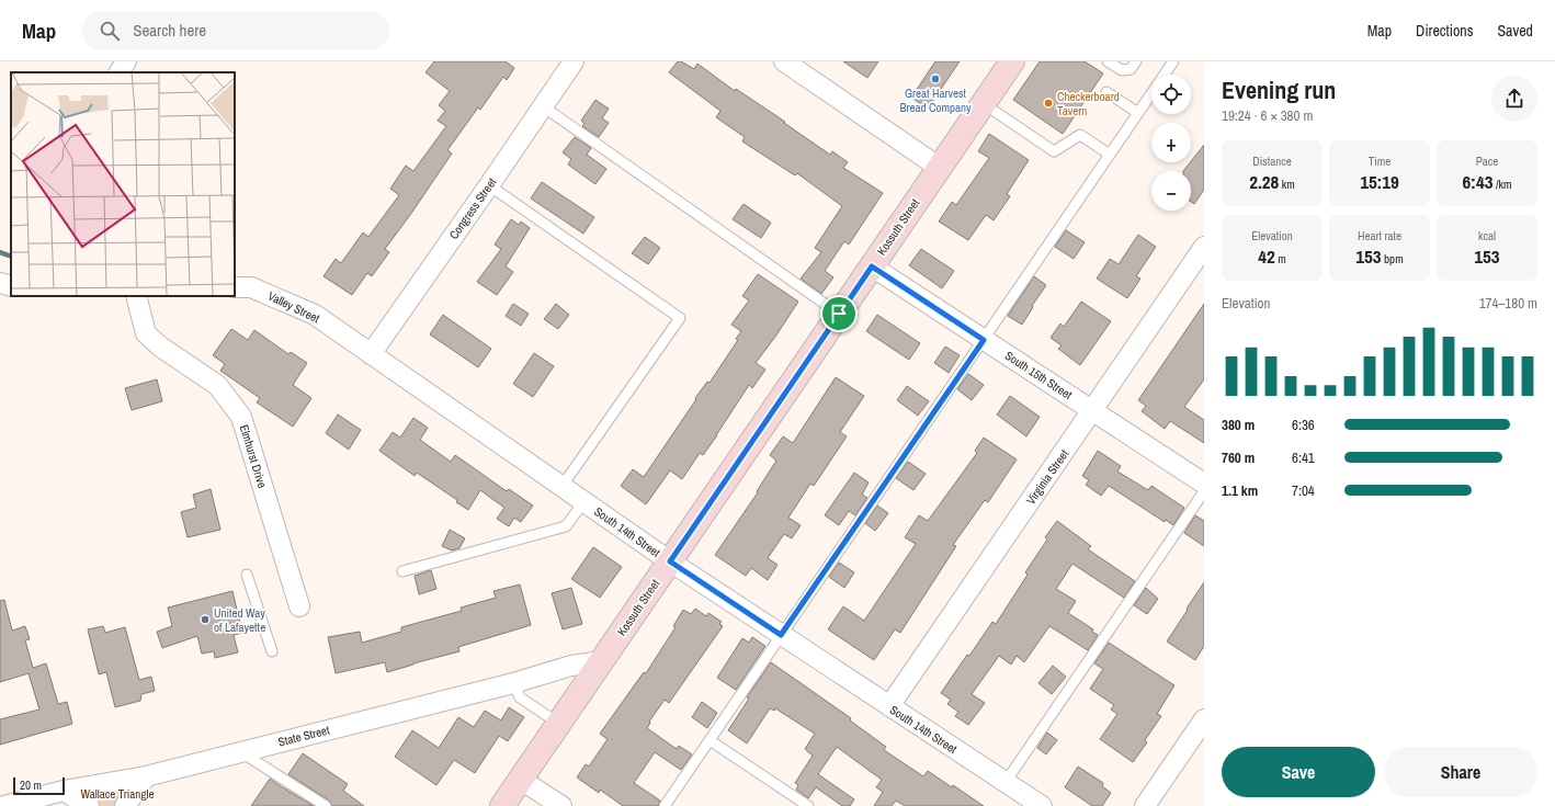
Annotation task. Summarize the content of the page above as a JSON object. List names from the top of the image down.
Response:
{
  "streets": {
    "street": [
      "Congress Street",
      "Kossuth Street",
      "Valley Street",
      "South 15th Street",
      "Elmhurst Drive",
      "Virginia Street",
      "South 14th Street",
      "State Street"
    ]
  },
  "crossings": [
    ["Congress Street", "Valley Street"],
    ["Congress Street", "South 14th Street"],
    ["Kossuth Street", "South 15th Street"],
    ["Kossuth Street", "South 14th Street"],
    ["Kossuth Street", "State Street"],
    ["Valley Street", "South 14th Street"],
    ["South 15th Street", "Virginia Street"],
    ["Virginia Street", "South 14th Street"]
  ],
  "parks": ["Wallace Triangle"],
  "places": ["Great Harvest Bread Company", "Checkerboard Tavern", "United Way of Lafayette"],
  "scale_bar": "20 m",
  "page": {
    "header": "Map",
    "search": "Search here",
    "nav": ["Map", "Directions", "Saved"],
    "heading": ["Evening run", "19:24 · 6 × 380 m"],
    "map_buttons": ["+", "−"],
    "stats": [
      ["Distance", "2.28 km"],
      ["Time", "15:19"],
      ["Pace", "6:43 /km"],
      ["Elevation", "42 m"],
      ["Heart rate", "153 bpm"],
      ["kcal", "153"]
    ],
    "chart": ["Elevation", "174–180 m"],
    "list": [
      {
        "name": "380 m",
        "note": "6:36"
      },
      {
        "name": "760 m",
        "note": "6:41"
      },
      {
        "name": "1.1 km",
        "note": "7:04"
      }
    ],
    "buttons": ["Save", "Share"],
    "scale": "20 m"
  }
}
